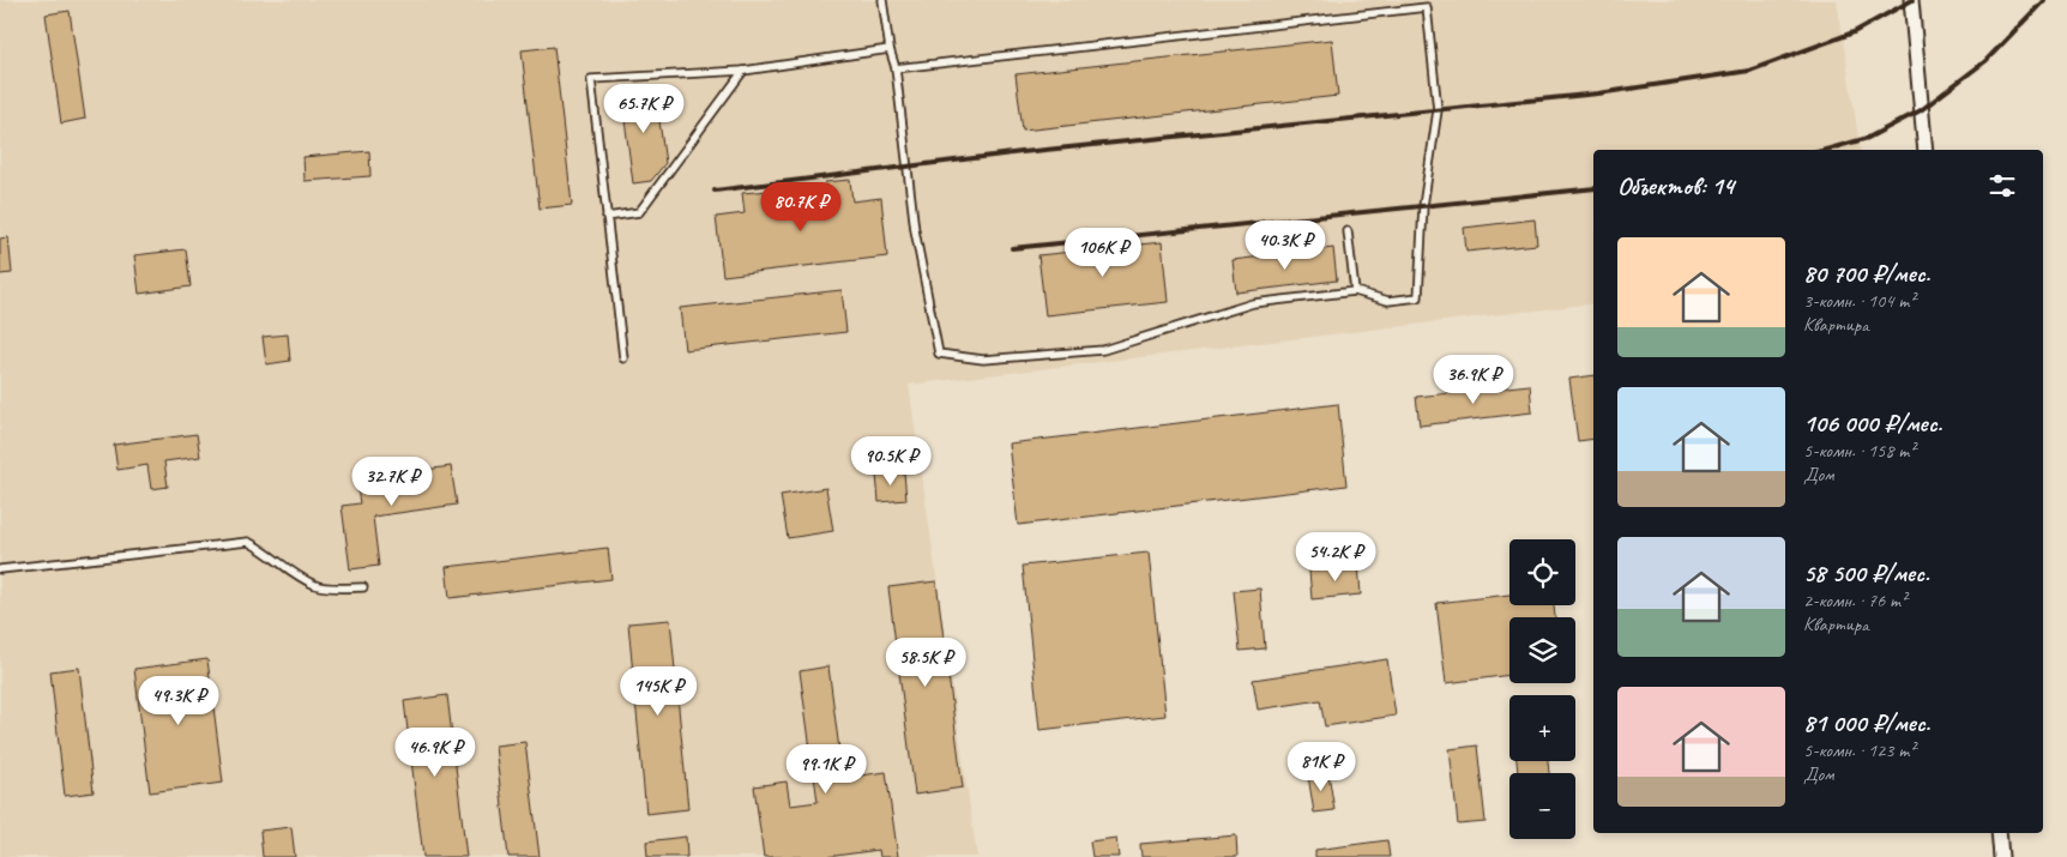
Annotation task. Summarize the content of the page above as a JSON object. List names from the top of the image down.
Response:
{
  "page": {
    "price": [
      "65.7K ₽",
      "80.7K ₽",
      "40.3K ₽",
      "106K ₽",
      "36.9K ₽",
      "90.5K ₽",
      "32.7K ₽",
      "54.2K ₽",
      "58.5K ₽",
      "145K ₽",
      "49.3K ₽",
      "46.9K ₽",
      "81K ₽",
      "99.1K ₽"
    ],
    "heading": "Объектов: 14",
    "list": [
      {
        "name": "80 700 ₽/мес.",
        "note": "3-комн. · 104 m² · Квартира"
      },
      {
        "name": "106 000 ₽/мес.",
        "note": "5-комн. · 158 m² · Дом"
      },
      {
        "name": "58 500 ₽/мес.",
        "note": "2-комн. · 76 m² · Квартира"
      },
      {
        "name": "81 000 ₽/мес.",
        "note": "5-комн. · 123 m² · Дом"
      }
    ],
    "map_buttons": ["+", "−"]
  }
}
